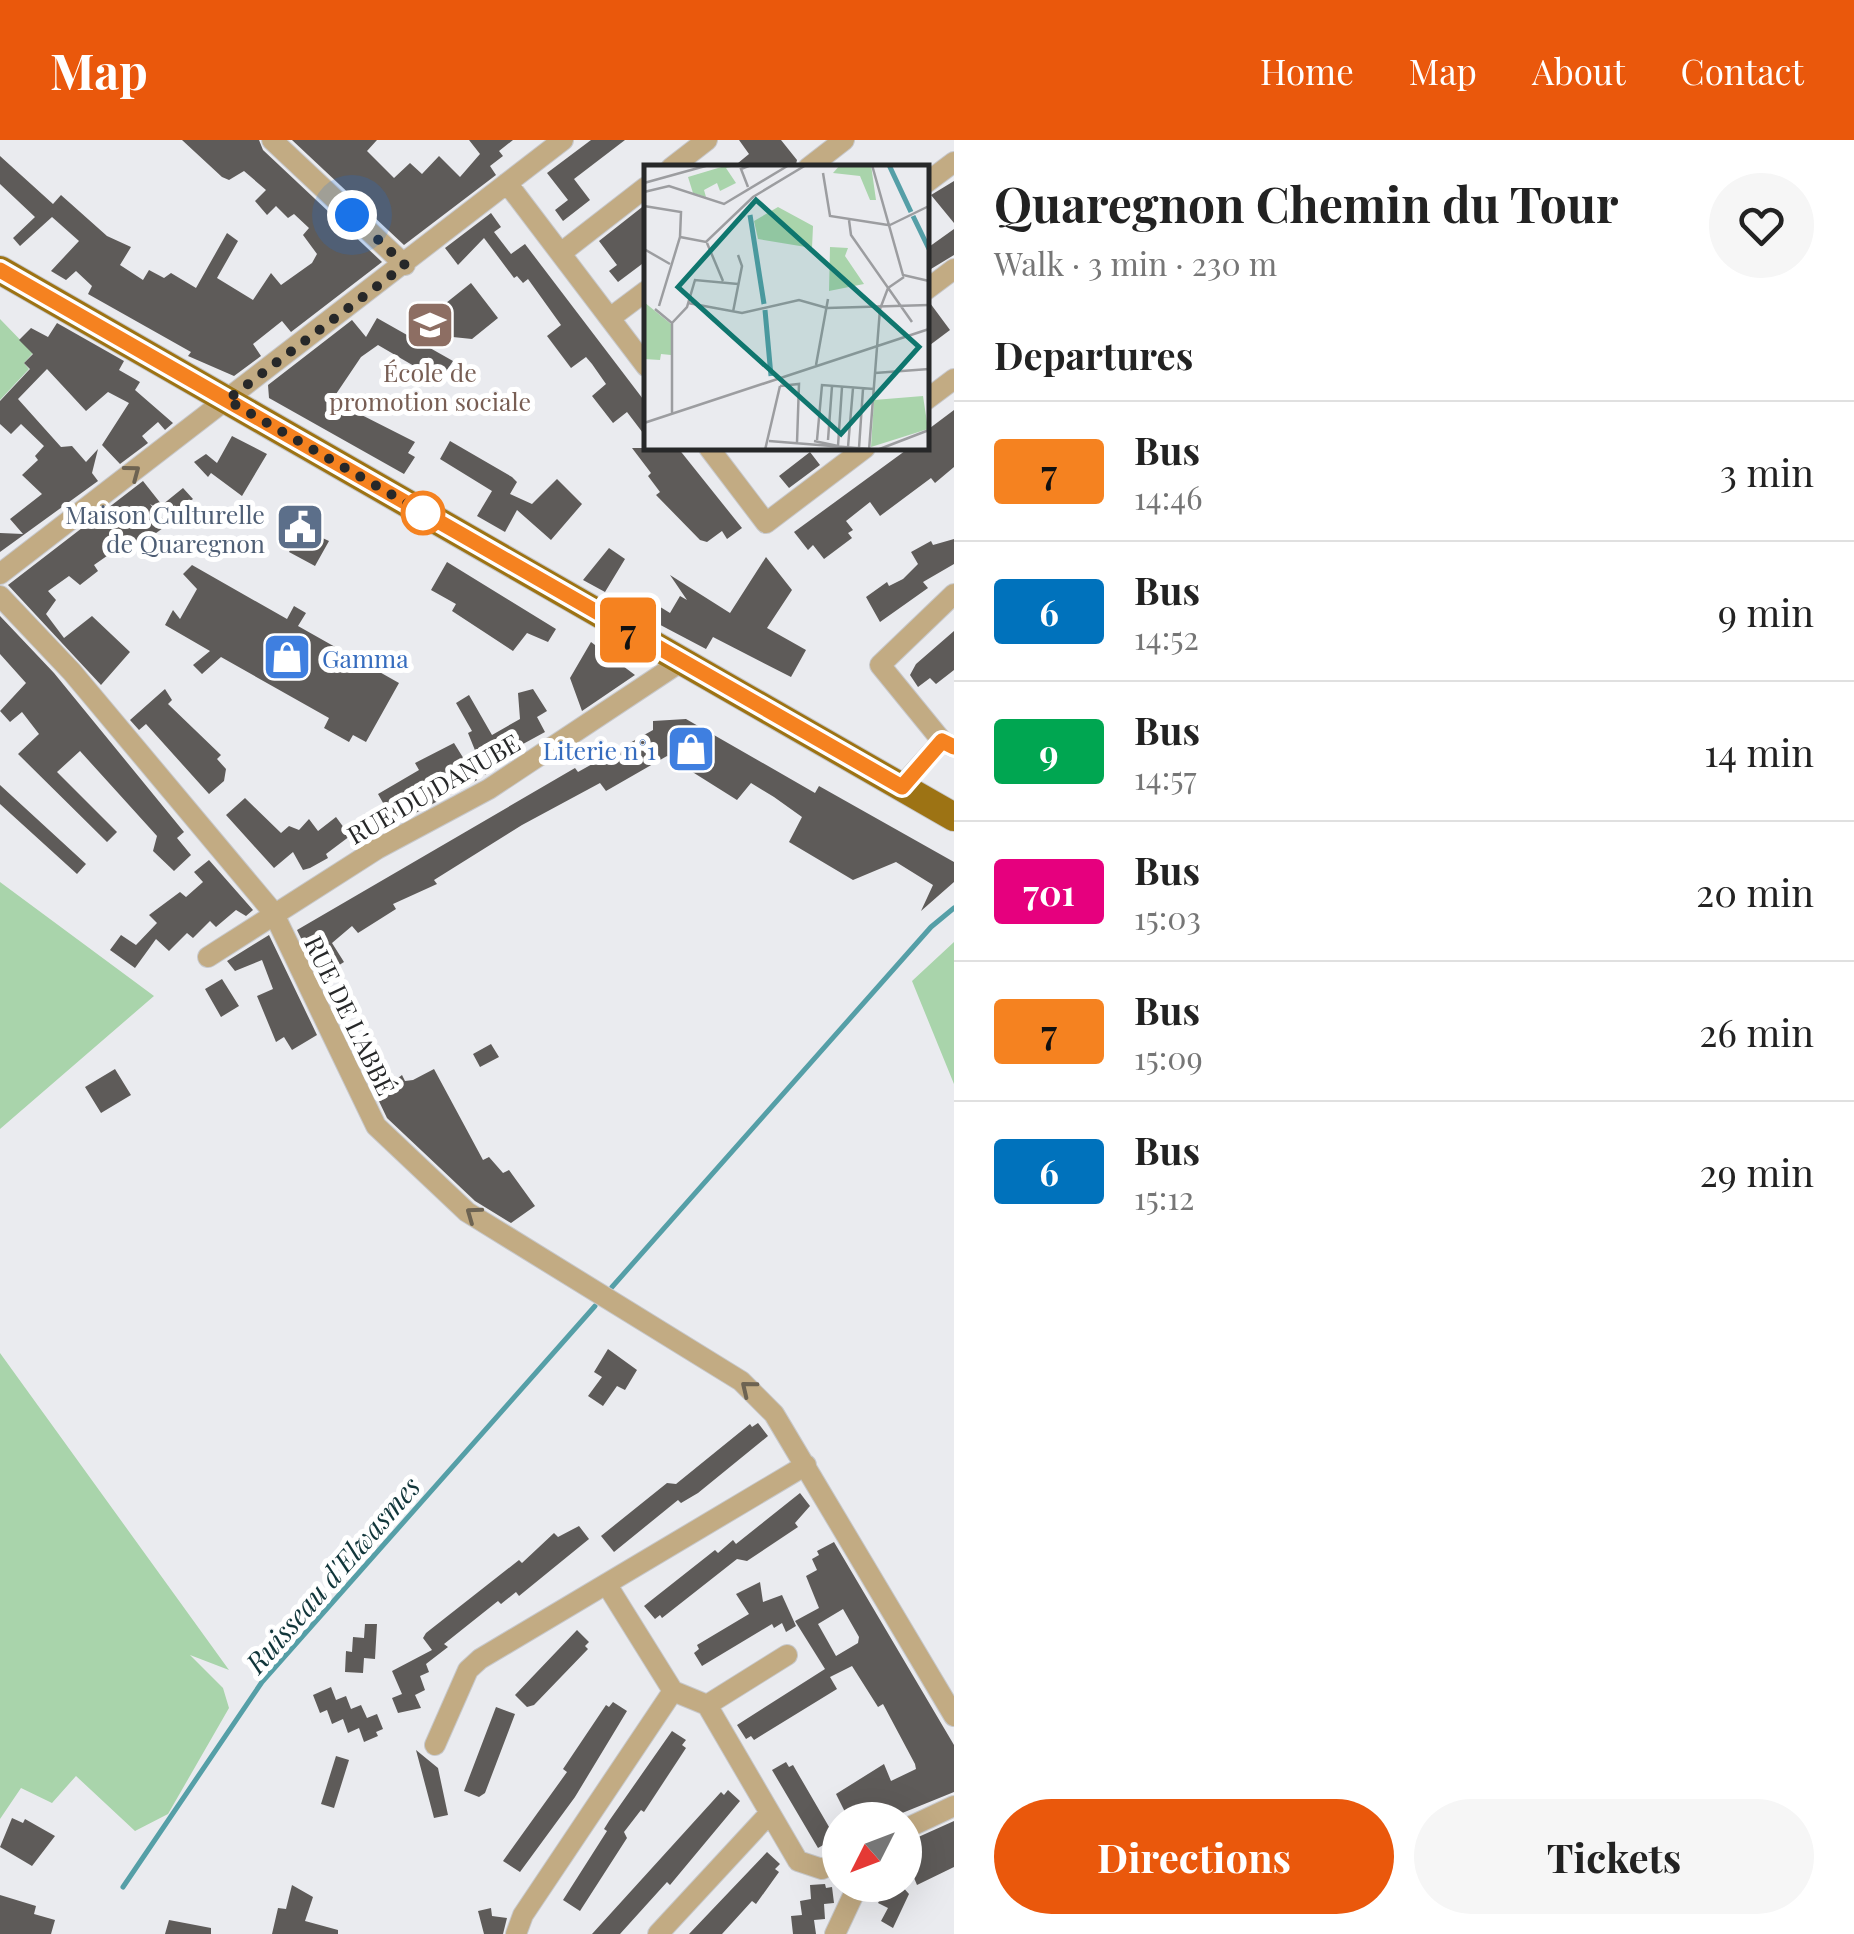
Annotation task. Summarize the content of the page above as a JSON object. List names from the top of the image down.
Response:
{
  "streets": {
    "street": ["RUE DU DANUBE", "RUE DE L'ABBÉ"]
  },
  "crossings": [
    ["RUE DU DANUBE", "RUE DE L'ABBÉ"]
  ],
  "one_way": ["RUE DE L'ABBÉ"],
  "water": ["Ruisseau d'Elwasmes"],
  "places": {
    "school or university": ["École de promotion sociale"],
    "public building": ["Maison Culturelle de Quaregnon"],
    "shop": ["Gamma", "Literie n°1"]
  },
  "lines": ["bus line 7"],
  "north": "bottom left",
  "page": {
    "header": "Map",
    "nav": [
      "Home",
      "Map",
      "About",
      "Contact"
    ],
    "on_map": "7",
    "heading": [
      ["Quaregnon Chemin du Tour", "Walk · 3 min · 230 m"],
      "Departures"
    ],
    "list": [
      {
        "mark": "7",
        "name": "Bus",
        "note": "14:46",
        "value": "3 min"
      },
      {
        "mark": "6",
        "name": "Bus",
        "note": "14:52",
        "value": "9 min"
      },
      {
        "mark": "9",
        "name": "Bus",
        "note": "14:57",
        "value": "14 min"
      },
      {
        "mark": "701",
        "name": "Bus",
        "note": "15:03",
        "value": "20 min"
      },
      {
        "mark": "7",
        "name": "Bus",
        "note": "15:09",
        "value": "26 min"
      },
      {
        "mark": "6",
        "name": "Bus",
        "note": "15:12",
        "value": "29 min"
      }
    ],
    "buttons": ["Directions", "Tickets"]
  }
}
